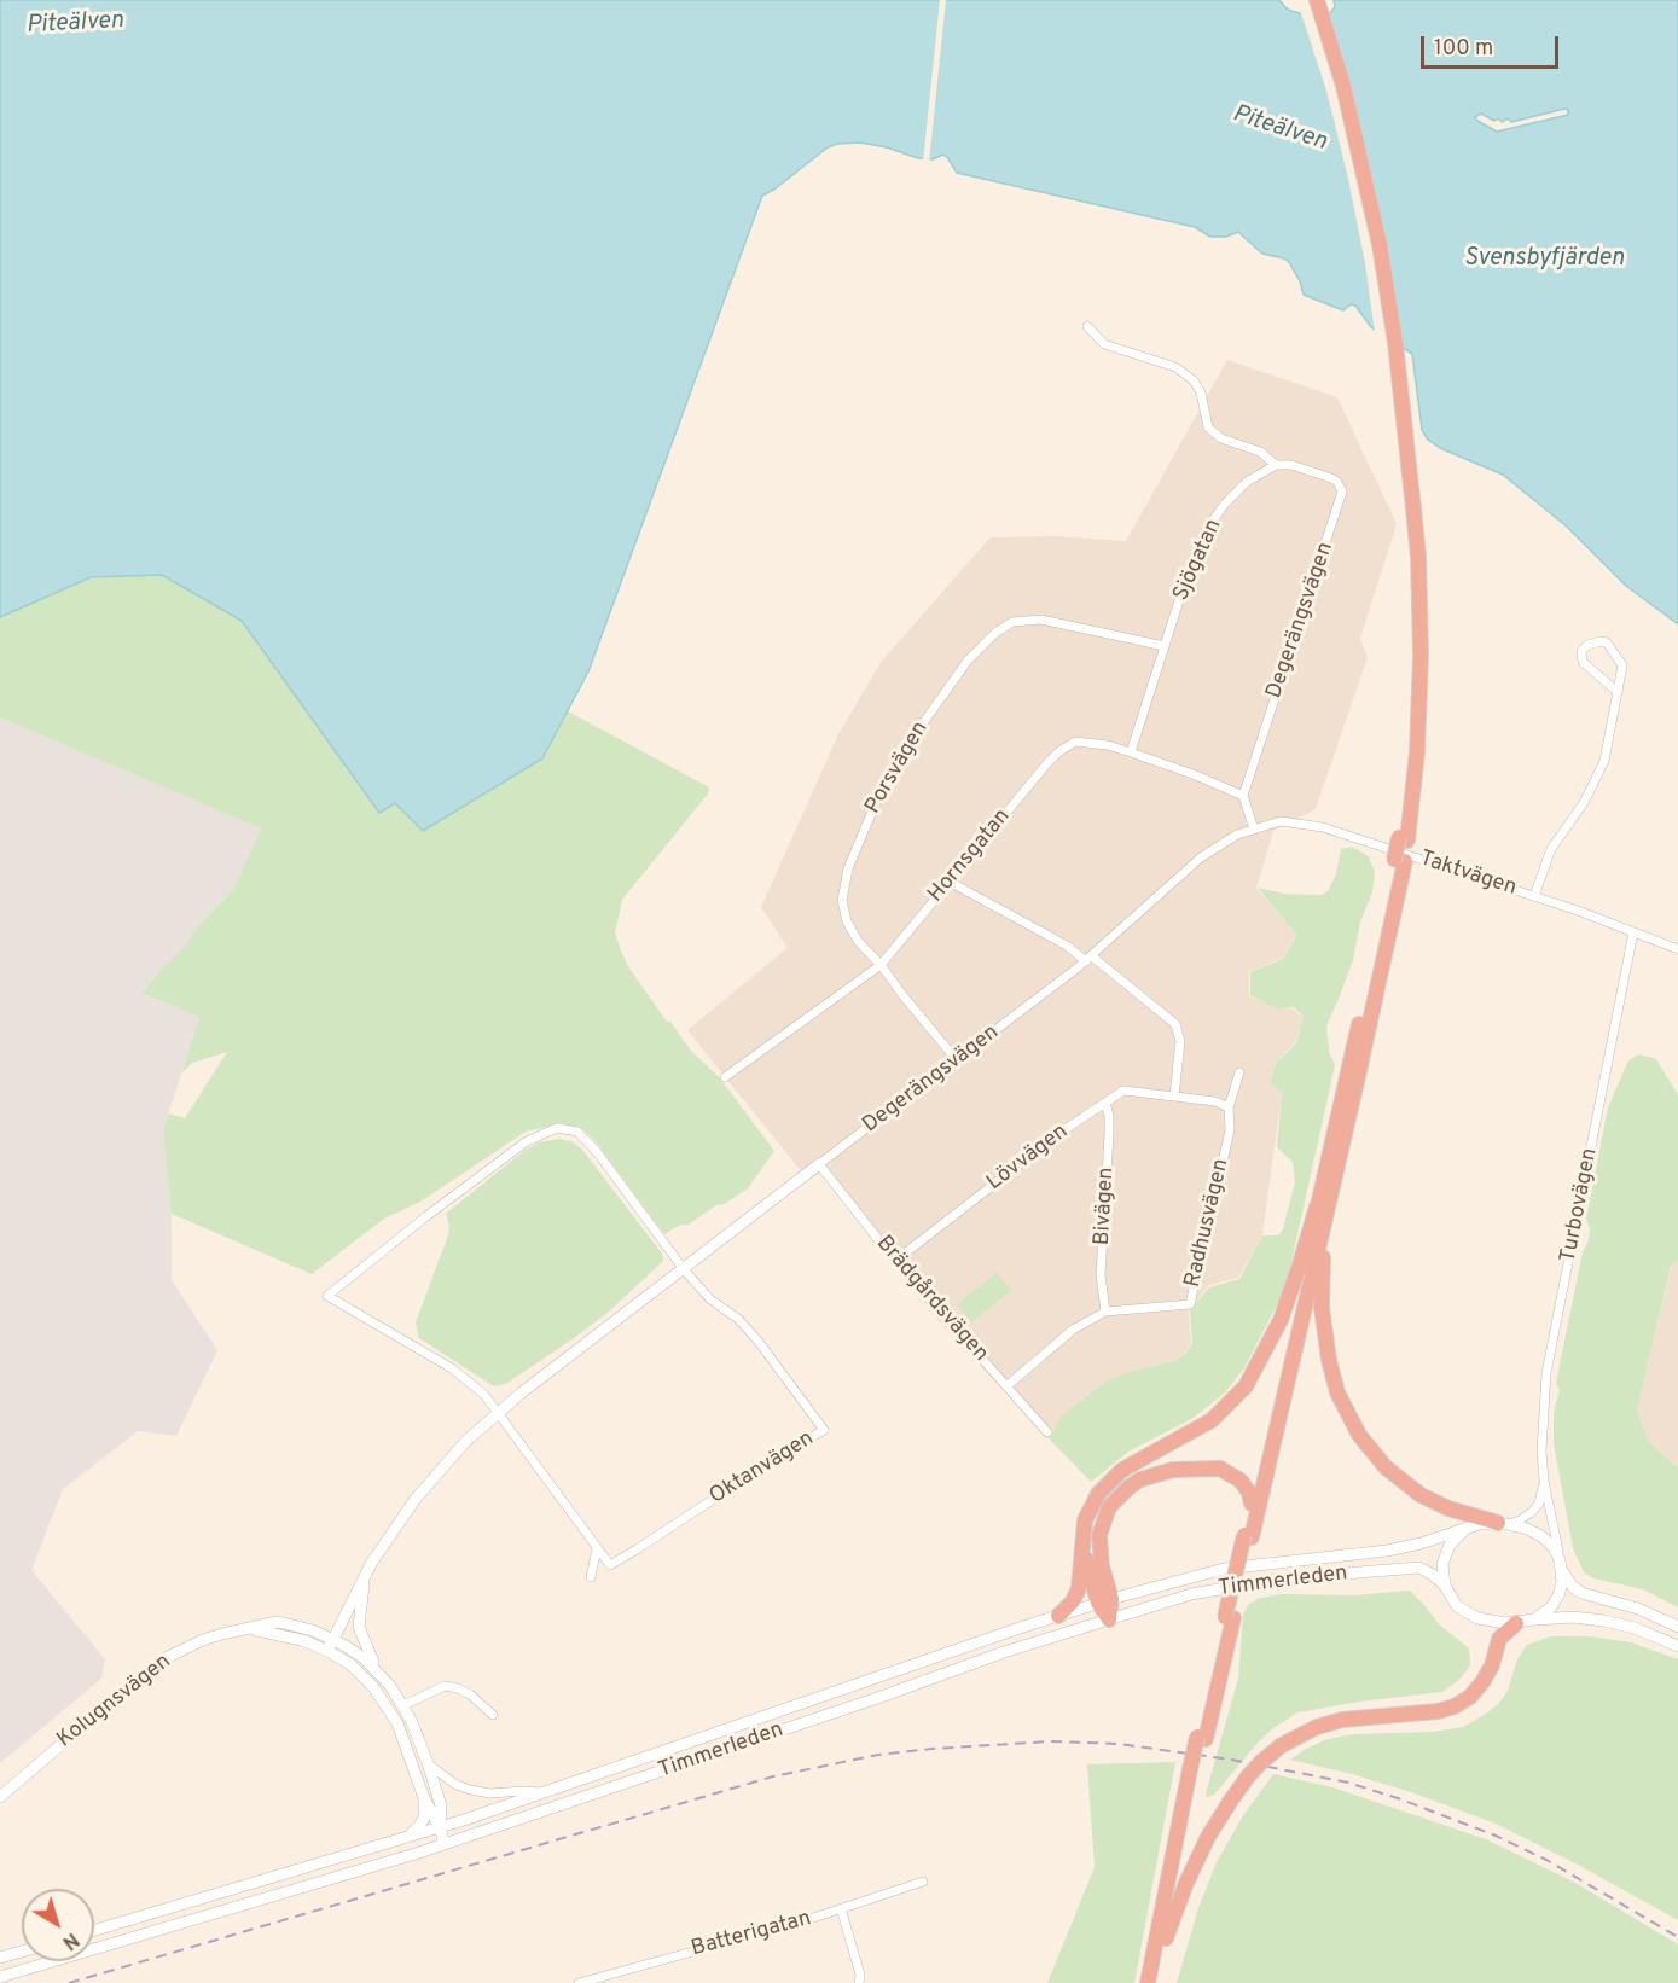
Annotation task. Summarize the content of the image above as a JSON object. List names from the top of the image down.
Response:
{
  "streets": {
    "main road": ["Degerängsvägen", "Timmerleden", "Kolugnsvägen"],
    "street": [
      "Sjögatan",
      "Porsvägen",
      "Hornsgatan",
      "Taktvägen",
      "Lövvägen",
      "Turbovägen",
      "Bivägen",
      "Radhusvägen",
      "Brädgårdsvägen",
      "Oktanvägen",
      "Batterigatan"
    ]
  },
  "crossings": [
    ["Sjögatan", "Degerängsvägen"],
    ["Sjögatan", "Porsvägen"],
    ["Sjögatan", "Hornsgatan"],
    ["Degerängsvägen", "Porsvägen"],
    ["Degerängsvägen", "Hornsgatan"],
    ["Degerängsvägen", "Taktvägen"],
    ["Degerängsvägen", "Brädgårdsvägen"],
    ["Degerängsvägen", "Oktanvägen"],
    ["Degerängsvägen", "Kolugnsvägen"],
    ["Porsvägen", "Hornsgatan"],
    ["Taktvägen", "Turbovägen"],
    ["Lövvägen", "Bivägen"],
    ["Lövvägen", "Brädgårdsvägen"],
    ["Turbovägen", "Timmerleden"],
    ["Bivägen", "Radhusvägen"],
    ["Radhusvägen", "Brädgårdsvägen"],
    ["Timmerleden", "Kolugnsvägen"]
  ],
  "water": ["Piteälven", "Svensbyfjärden"],
  "scale_bar": "100 m",
  "north": "bottom right"
}
